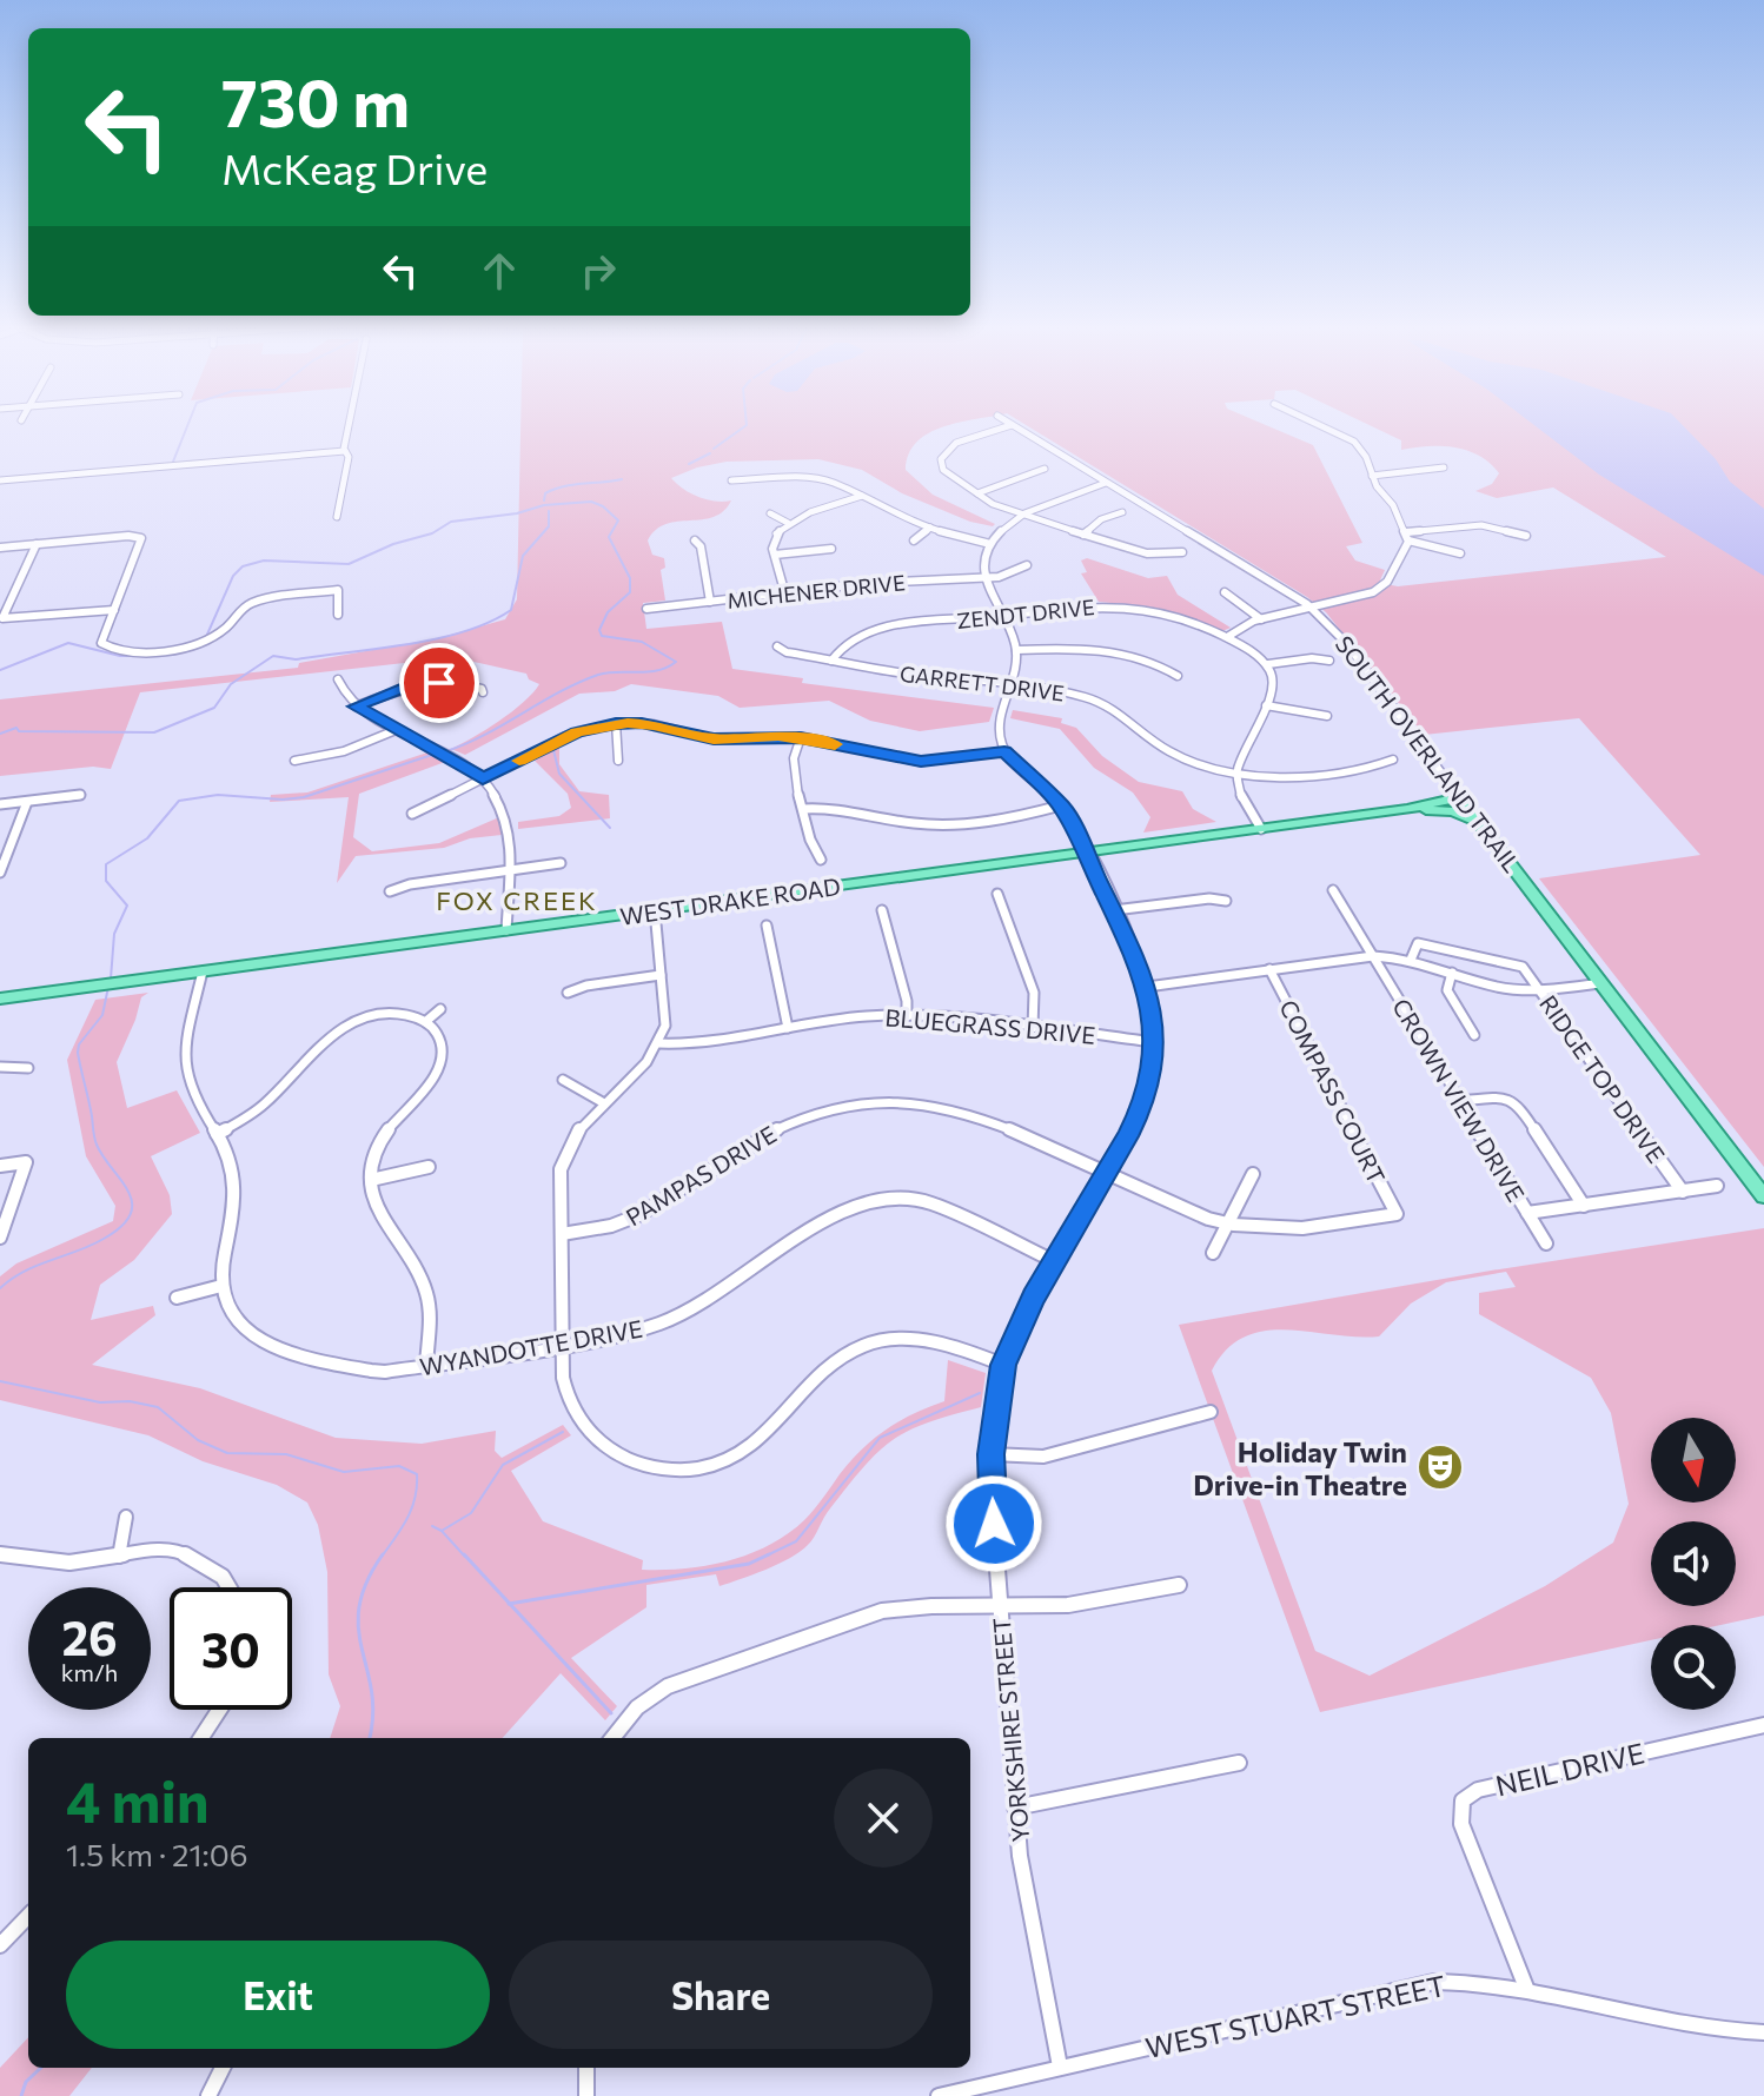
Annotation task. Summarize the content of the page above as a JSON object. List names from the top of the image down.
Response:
{
  "streets": {
    "main road": ["SOUTH OVERLAND TRAIL", "WEST DRAKE ROAD"],
    "street": [
      "MICHENER DRIVE",
      "ZENDT DRIVE",
      "GARRETT DRIVE",
      "BLUEGRASS DRIVE",
      "RIDGE TOP DRIVE",
      "COMPASS COURT",
      "CROWN VIEW DRIVE",
      "PAMPAS DRIVE",
      "WYANDOTTE DRIVE",
      "YORKSHIRE STREET",
      "NEIL DRIVE",
      "WEST STUART STREET"
    ]
  },
  "crossings": [
    ["ZENDT DRIVE", "GARRETT DRIVE"],
    ["SOUTH OVERLAND TRAIL", "WEST DRAKE ROAD"],
    ["WEST DRAKE ROAD", "YORKSHIRE STREET"],
    ["BLUEGRASS DRIVE", "YORKSHIRE STREET"],
    ["COMPASS COURT", "PAMPAS DRIVE"],
    ["PAMPAS DRIVE", "YORKSHIRE STREET"],
    ["WYANDOTTE DRIVE", "YORKSHIRE STREET"],
    ["YORKSHIRE STREET", "WEST STUART STREET"],
    ["NEIL DRIVE", "WEST STUART STREET"]
  ],
  "districts": ["FOX CREEK"],
  "places": {
    "theatre": ["Holiday Twin Drive-in Theatre"]
  },
  "north": "bottom",
  "page": {
    "turn": ["730 m", "McKeag Drive"],
    "speed": "26 km/h",
    "limit": "30",
    "heading": ["4 min", "1.5 km · 21:06"],
    "buttons": ["Exit", "Share"]
  }
}
